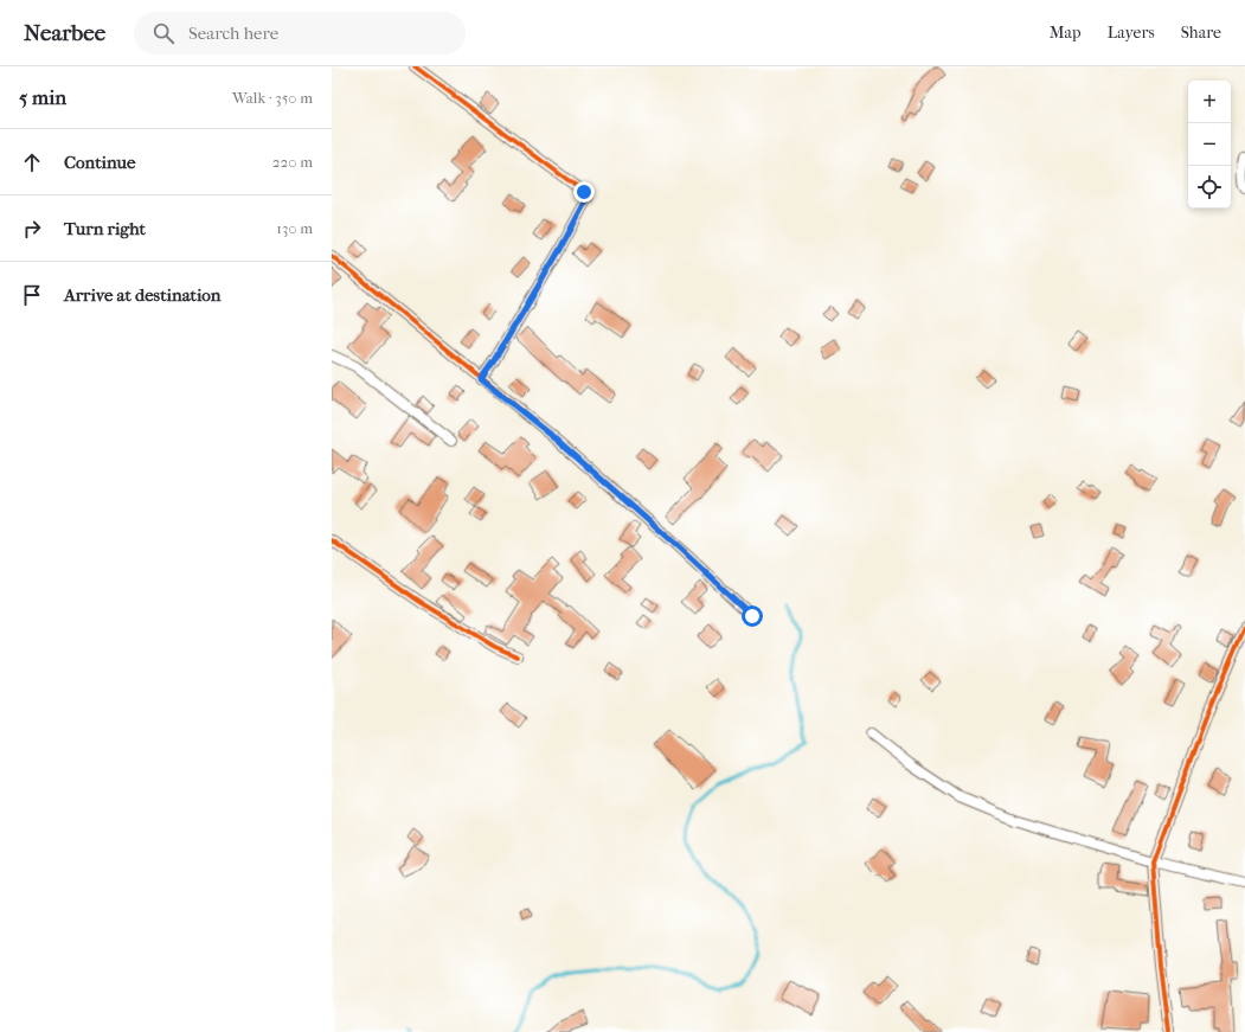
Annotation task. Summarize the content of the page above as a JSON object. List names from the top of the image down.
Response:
{
  "page": {
    "header": "Nearbee",
    "search": "Search here",
    "nav": ["Map", "Layers", "Share"],
    "heading": ["5 min", "Walk · 350 m"],
    "map_buttons": ["+", "−"],
    "list": [
      ["Continue", "220 m"],
      ["Turn right", "130 m"],
      "Arrive at destination"
    ]
  }
}
